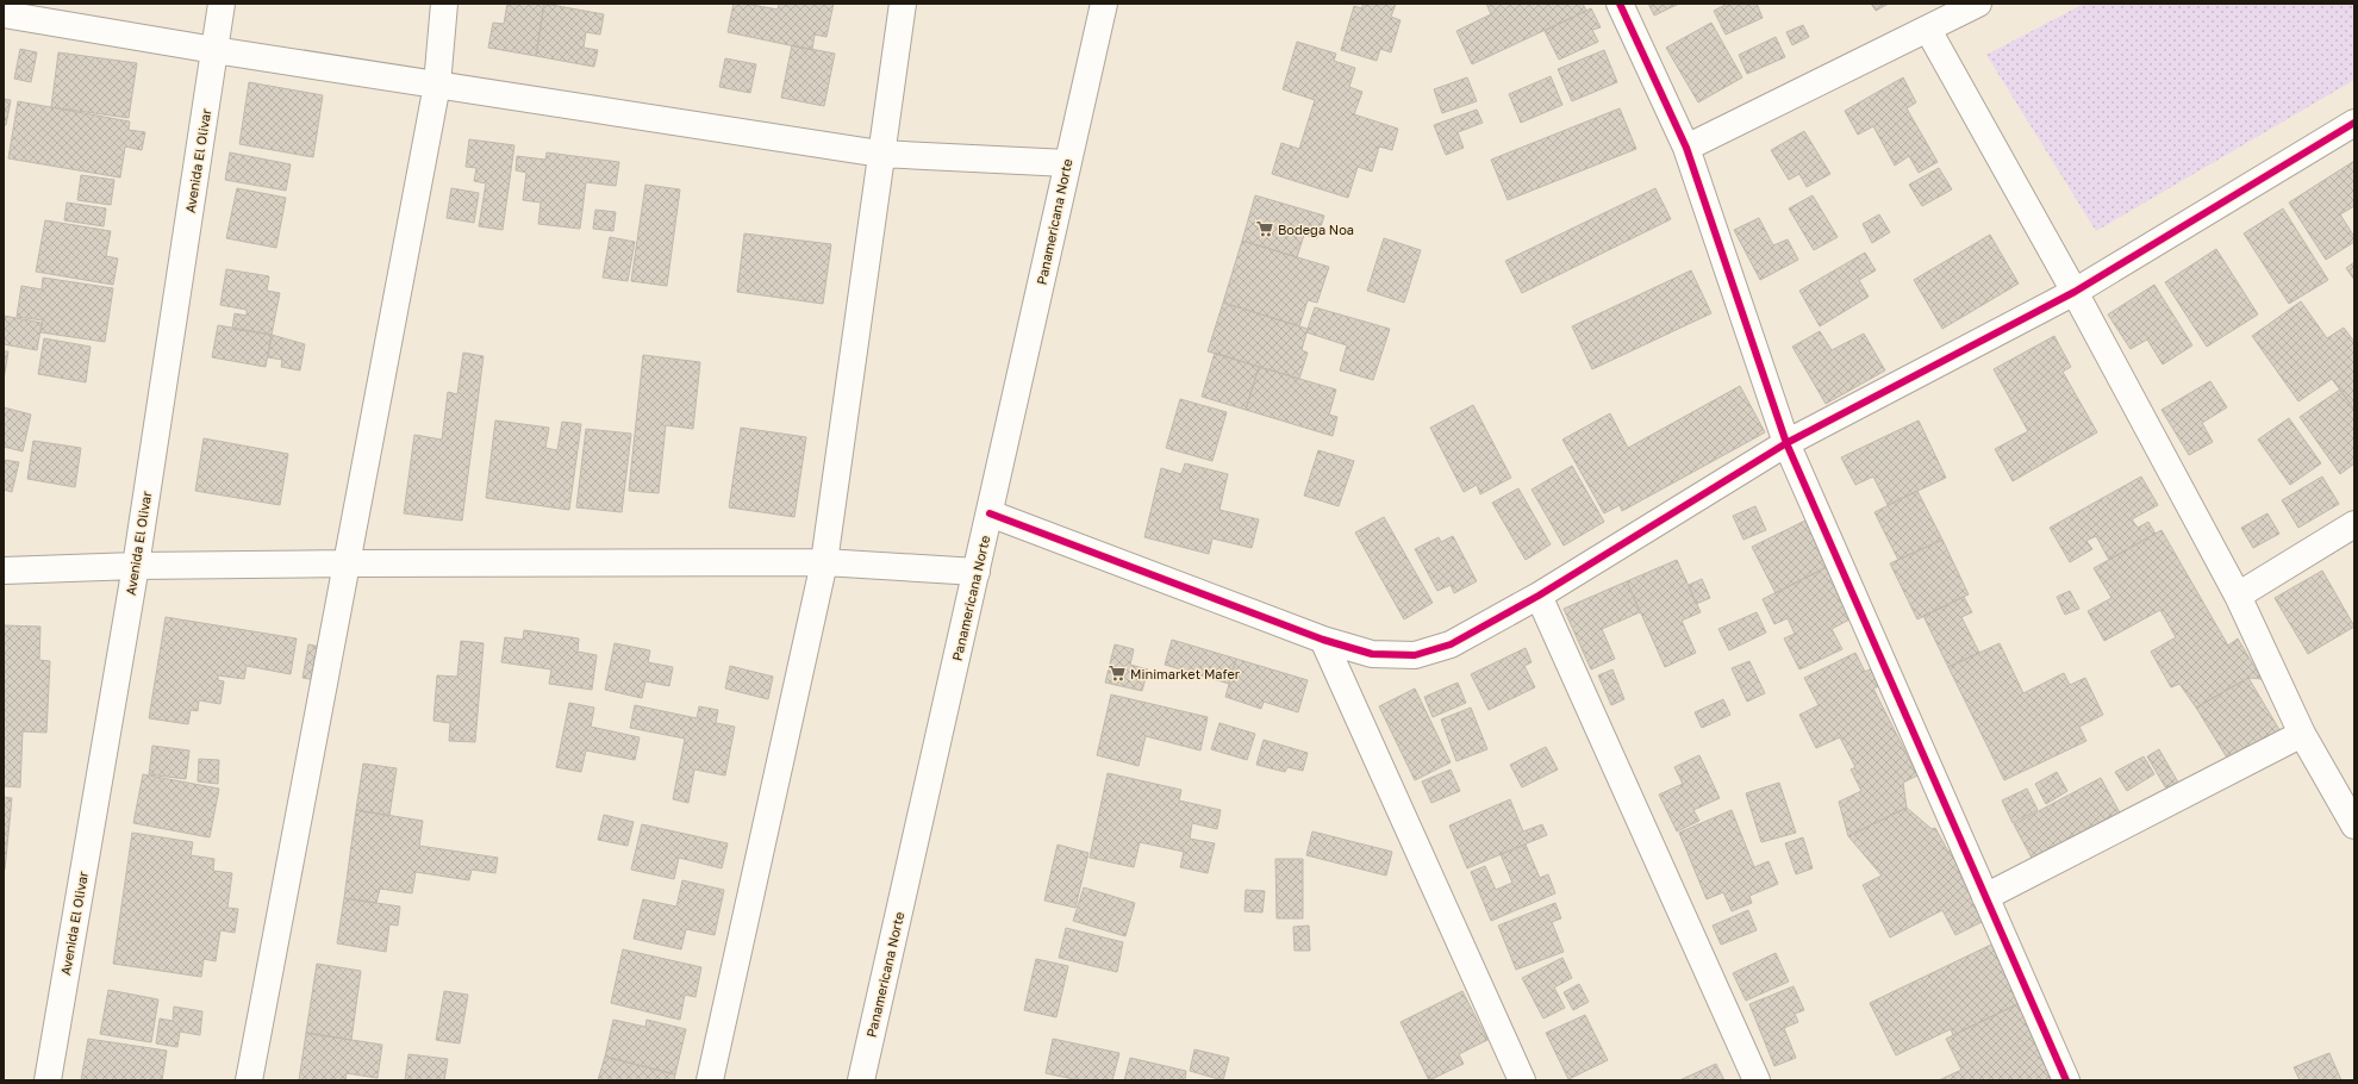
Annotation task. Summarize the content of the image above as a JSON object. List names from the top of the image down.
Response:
{
  "streets": {
    "main road": ["Avenida El Olivar", "Panamericana Norte"]
  },
  "places": {
    "supermarket": ["Bodega Noa", "Minimarket Mafer"]
  }
}
